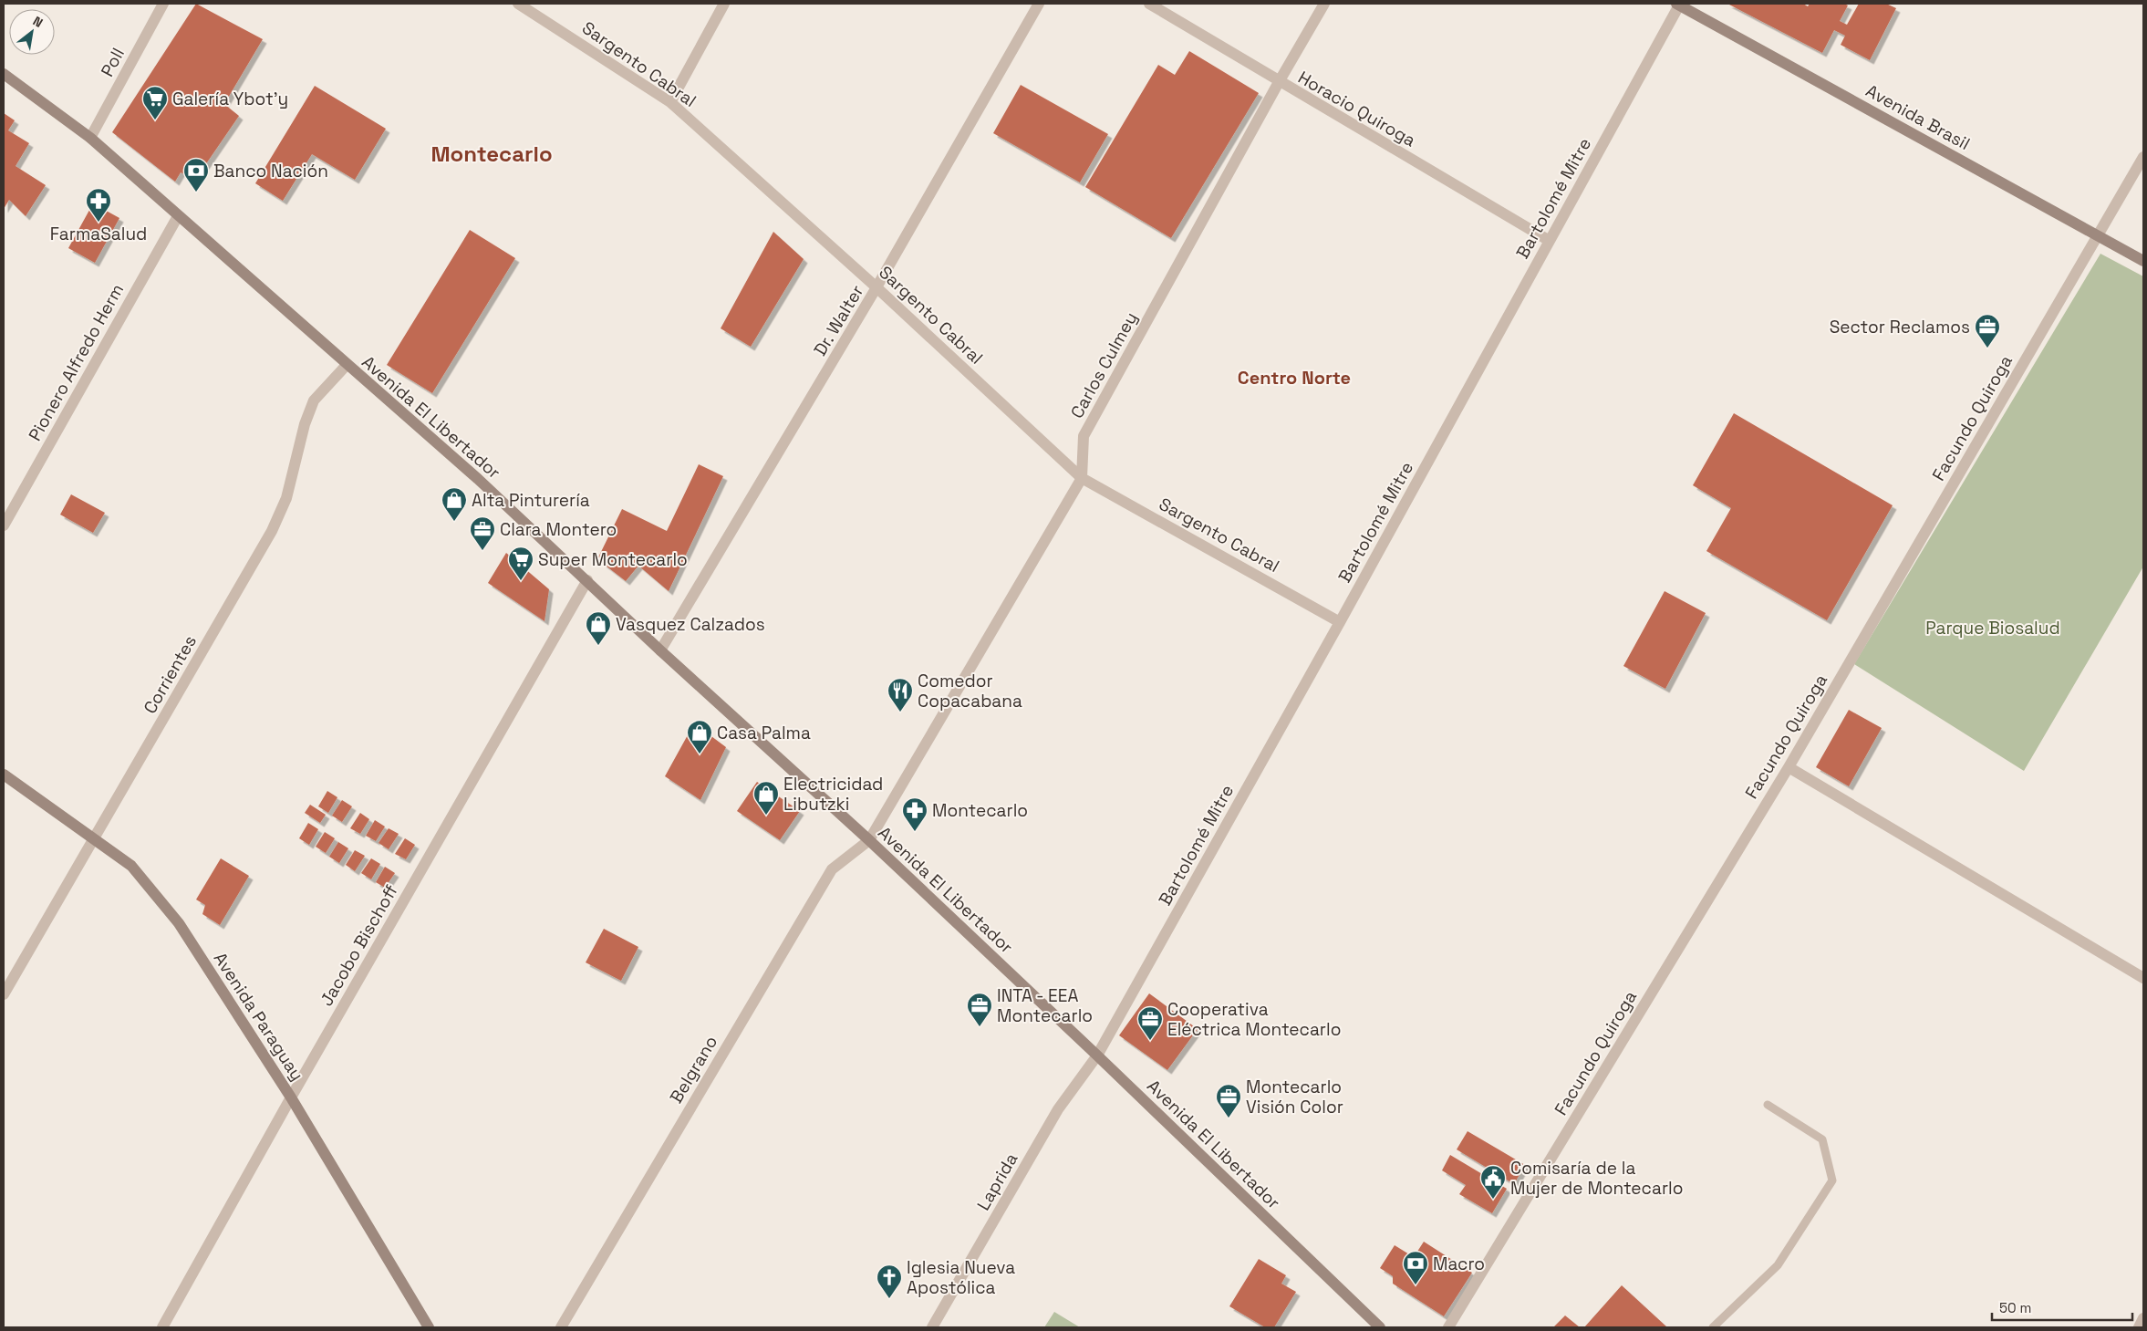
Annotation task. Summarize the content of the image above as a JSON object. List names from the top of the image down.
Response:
{
  "streets": {
    "main road": ["Avenida Brasil", "Avenida El Libertador", "Avenida Paraguay"],
    "street": [
      "Poll",
      "Sargento Cabral",
      "Horacio Quiroga",
      "Bartolomé Mitre",
      "Dr. Walter",
      "Pionero Alfredo Herm",
      "Carlos Culmey",
      "Facundo Quiroga",
      "Corrientes",
      "Jacobo Bischoff",
      "Belgrano",
      "Laprida"
    ]
  },
  "crossings": [
    ["Poll", "Avenida El Libertador"],
    ["Sargento Cabral", "Bartolomé Mitre"],
    ["Sargento Cabral", "Dr. Walter"],
    ["Sargento Cabral", "Carlos Culmey"],
    ["Horacio Quiroga", "Bartolomé Mitre"],
    ["Horacio Quiroga", "Carlos Culmey"],
    ["Avenida Brasil", "Bartolomé Mitre"],
    ["Avenida Brasil", "Facundo Quiroga"],
    ["Bartolomé Mitre", "Avenida El Libertador"],
    ["Bartolomé Mitre", "Laprida"],
    ["Dr. Walter", "Avenida El Libertador"],
    ["Pionero Alfredo Herm", "Avenida El Libertador"],
    ["Carlos Culmey", "Avenida El Libertador"],
    ["Carlos Culmey", "Belgrano"],
    ["Avenida El Libertador", "Corrientes"],
    ["Avenida El Libertador", "Jacobo Bischoff"],
    ["Avenida El Libertador", "Belgrano"],
    ["Avenida El Libertador", "Laprida"],
    ["Corrientes", "Avenida Paraguay"],
    ["Jacobo Bischoff", "Avenida Paraguay"]
  ],
  "districts": ["Montecarlo", "Centro Norte"],
  "parks": ["Parque Biosalud"],
  "places": {
    "supermarket": ["Galería Ybot'y", "Super Montecarlo"],
    "bank": ["Banco Nación", "Macro"],
    "pharmacy": ["FarmaSalud", "Montecarlo"],
    "office": [
      "Sector Reclamos",
      "Clara Montero",
      "INTA - EEA Montecarlo",
      "Cooperativa Eléctrica Montecarlo",
      "Montecarlo Visión Color"
    ],
    "shop": [
      "Alta Pinturería",
      "Vasquez Calzados",
      "Casa Palma",
      "Electricidad Libutzki"
    ],
    "restaurant": ["Comedor Copacabana"],
    "public building": ["Comisaría de la Mujer de Montecarlo"],
    "church": ["Iglesia Nueva Apostólica"]
  },
  "scale_bar": "50 m",
  "north": "top right"
}
